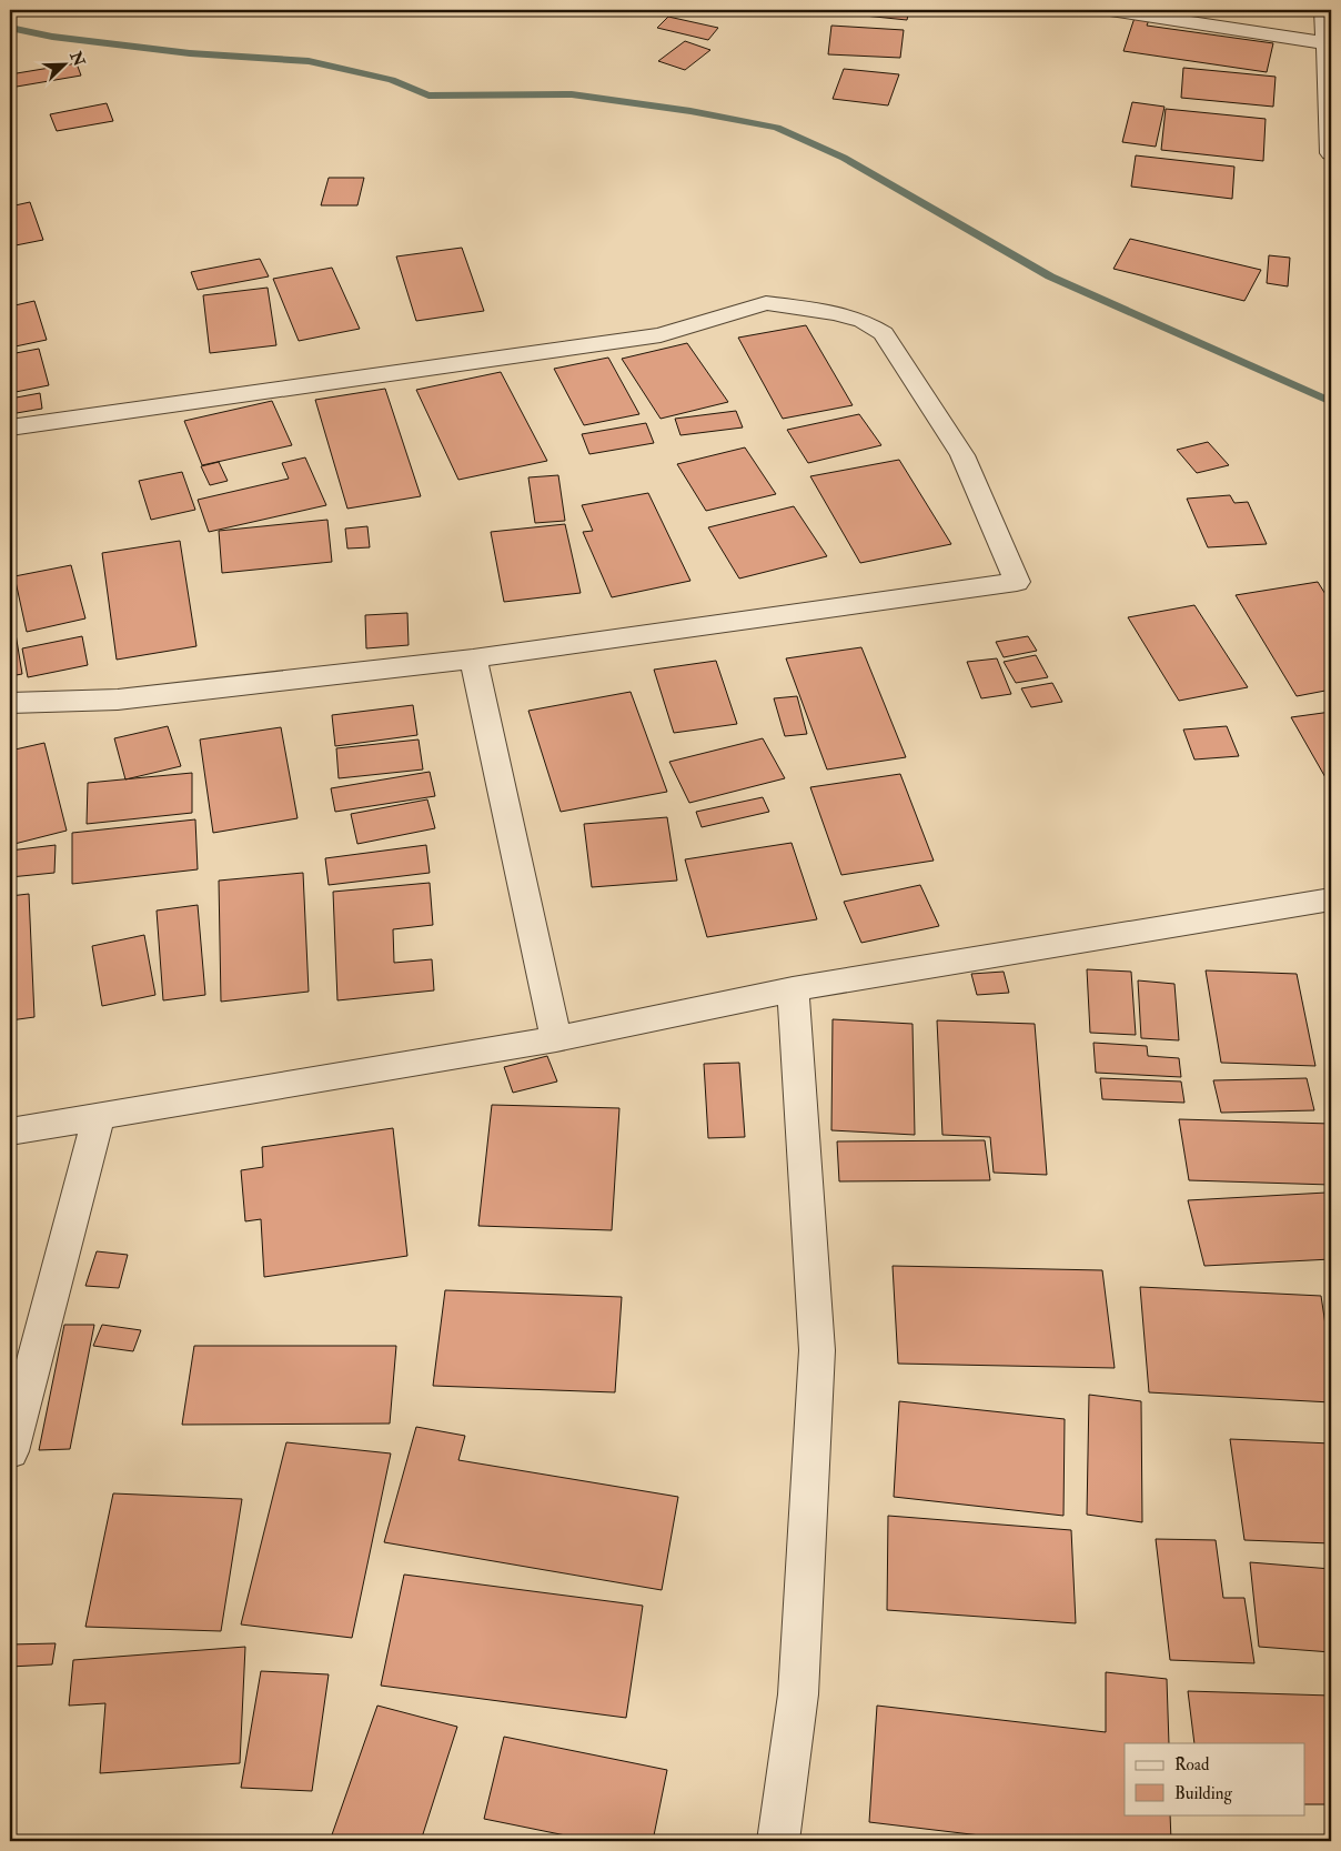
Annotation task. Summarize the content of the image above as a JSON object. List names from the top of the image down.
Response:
{
  "legend": ["Road", "Building"],
  "north": "top right"
}
